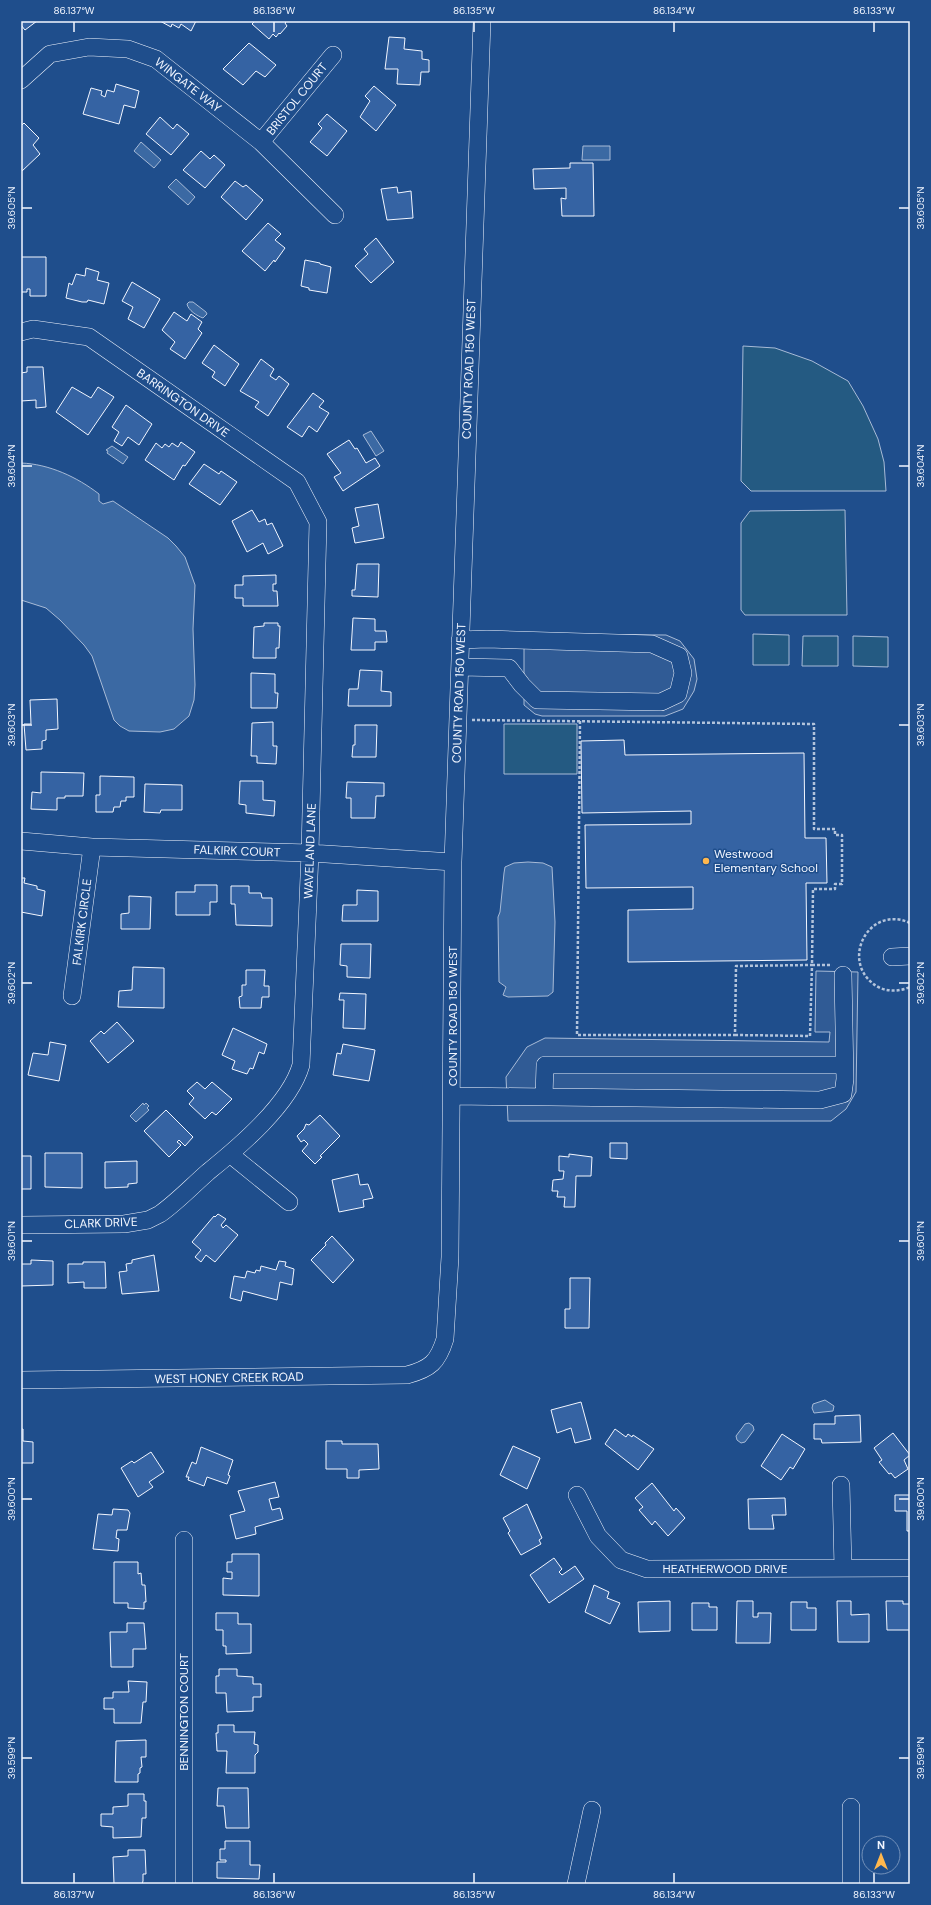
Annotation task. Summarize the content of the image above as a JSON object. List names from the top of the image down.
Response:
{
  "streets": {
    "street": [
      "WINGATE WAY",
      "BRISTOL COURT",
      "COUNTY ROAD 150 WEST",
      "BARRINGTON DRIVE",
      "FALKIRK COURT",
      "WAVELAND LANE",
      "FALKIRK CIRCLE",
      "CLARK DRIVE",
      "WEST HONEY CREEK ROAD",
      "HEATHERWOOD DRIVE",
      "BENNINGTON COURT"
    ]
  },
  "crossings": [
    ["WINGATE WAY", "BRISTOL COURT"],
    ["COUNTY ROAD 150 WEST", "FALKIRK COURT"],
    ["COUNTY ROAD 150 WEST", "WEST HONEY CREEK ROAD"],
    ["BARRINGTON DRIVE", "WAVELAND LANE"],
    ["FALKIRK COURT", "WAVELAND LANE"],
    ["FALKIRK COURT", "FALKIRK CIRCLE"],
    ["WAVELAND LANE", "CLARK DRIVE"]
  ],
  "places": ["Westwood Elementary School"],
  "north": "top",
  "coordinates": [
    "86.137°W",
    "86.136°W",
    "86.135°W",
    "86.134°W",
    "86.133°W",
    "39.605°N",
    "39.604°N",
    "39.603°N",
    "39.602°N",
    "39.601°N",
    "39.600°N",
    "39.599°N"
  ]
}
